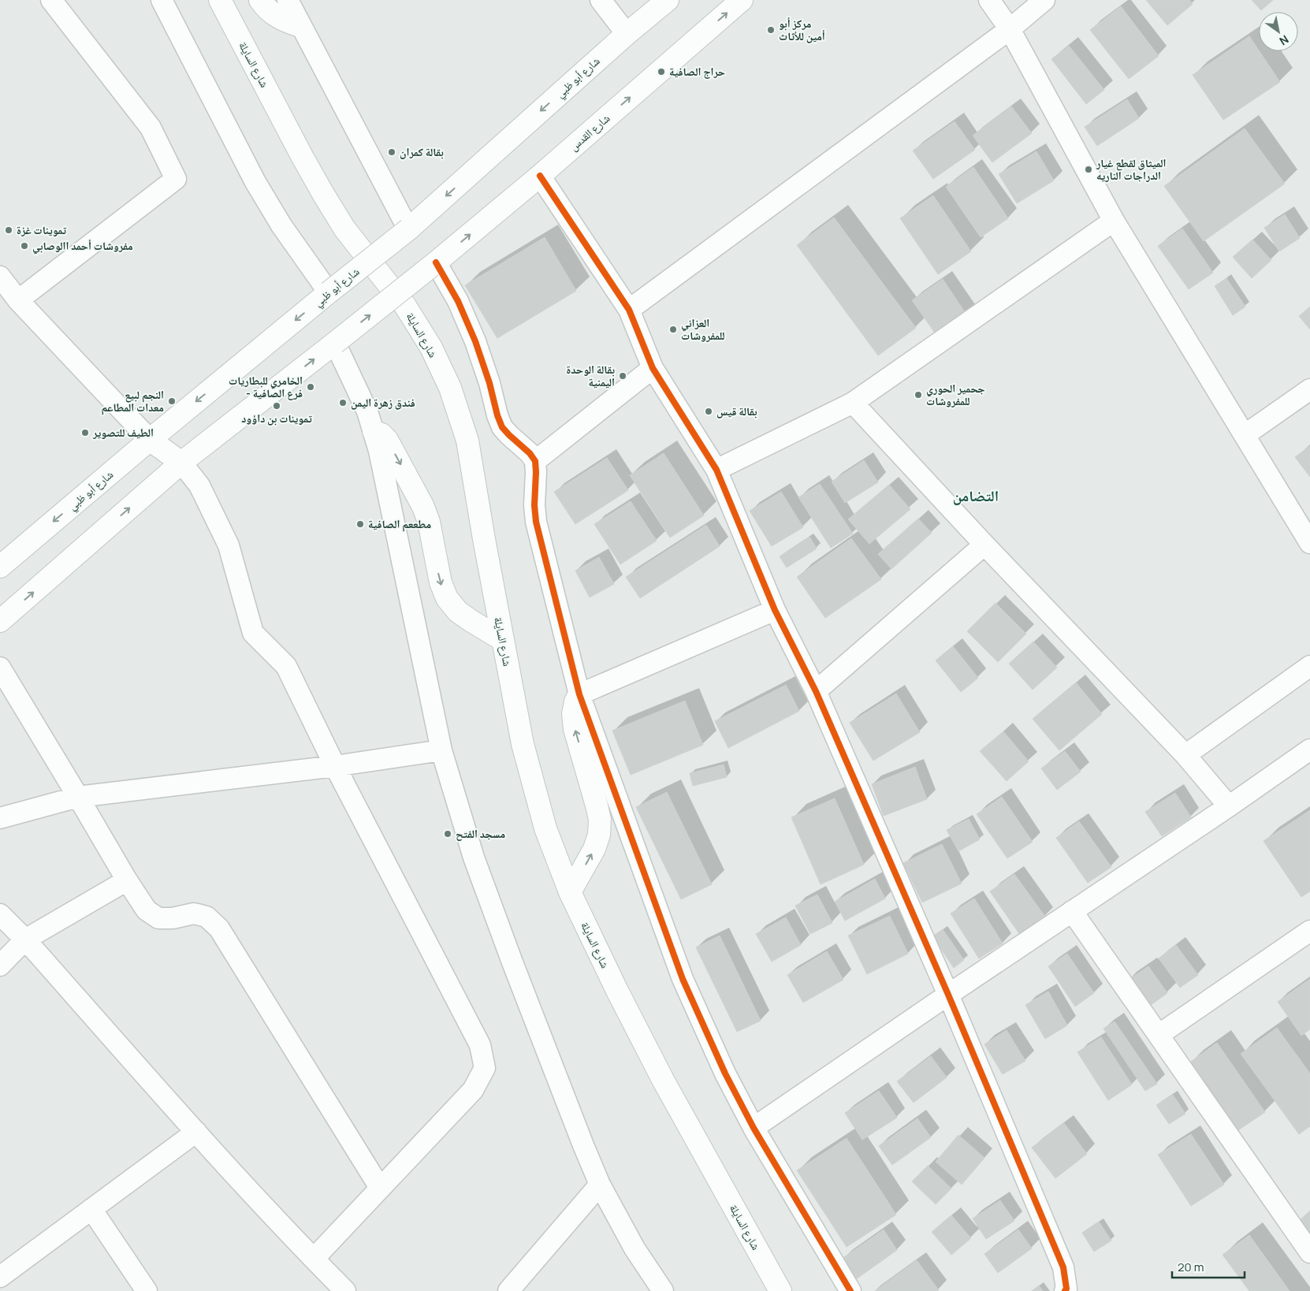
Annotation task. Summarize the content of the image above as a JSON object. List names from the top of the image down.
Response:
{
  "streets": {
    "main road": ["شارع السايلة", "شارع أبو ظبي", "شارع القدس"]
  },
  "one_way": ["شارع القدس"],
  "districts": ["التضامن"],
  "places": [
    "مركز أبو أمين للأثاث",
    "حراج الصافية",
    "بقالة كمران",
    "الميثاق لقطع غيار الدراجات الناريه",
    "تموينات غزة",
    "مفروشات أحمد االوصابي",
    "العزاني للمفروشات",
    "بقالة الوحدة اليمنية",
    "الخامري للبطاريات - فرع الصافية",
    "جحمير الحوري للمفروشات",
    "النجم لبيع معدات المطاعم",
    "فندق زهرة اليمن",
    "تموينات بن داؤود",
    "بقالة قيس",
    "الطيف للتصوير",
    "مطععم الصافية",
    "مسجد الفتح"
  ],
  "scale_bar": "20 m",
  "north": "bottom right"
}
